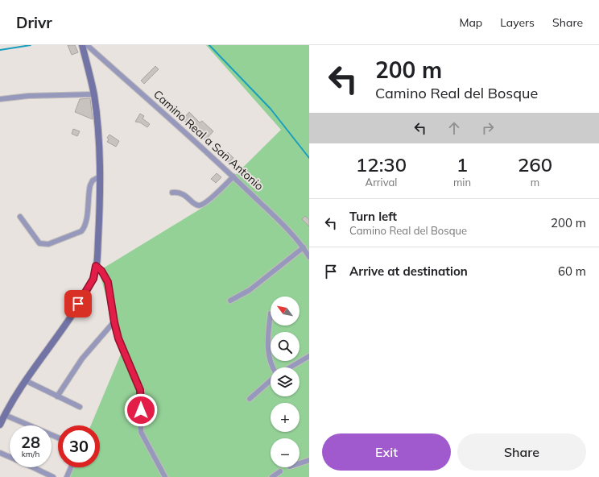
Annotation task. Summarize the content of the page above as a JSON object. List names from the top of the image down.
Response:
{
  "streets": {
    "street": ["Camino Real a San Antonio"]
  },
  "north": "top left",
  "page": {
    "header": "Drivr",
    "nav": ["Map", "Layers", "Share"],
    "turn": ["200 m", "Camino Real del Bosque"],
    "eta": [
      "12:30",
      "Arrival",
      "1",
      "min",
      "260",
      "m"
    ],
    "list": [
      {
        "name": "Turn left",
        "note": "Camino Real del Bosque",
        "value": "200 m"
      },
      {
        "name": "Arrive at destination",
        "value": "60 m"
      }
    ],
    "map_buttons": ["+", "−"],
    "speed": "28 km/h",
    "limit": "30",
    "buttons": ["Exit", "Share"]
  }
}
